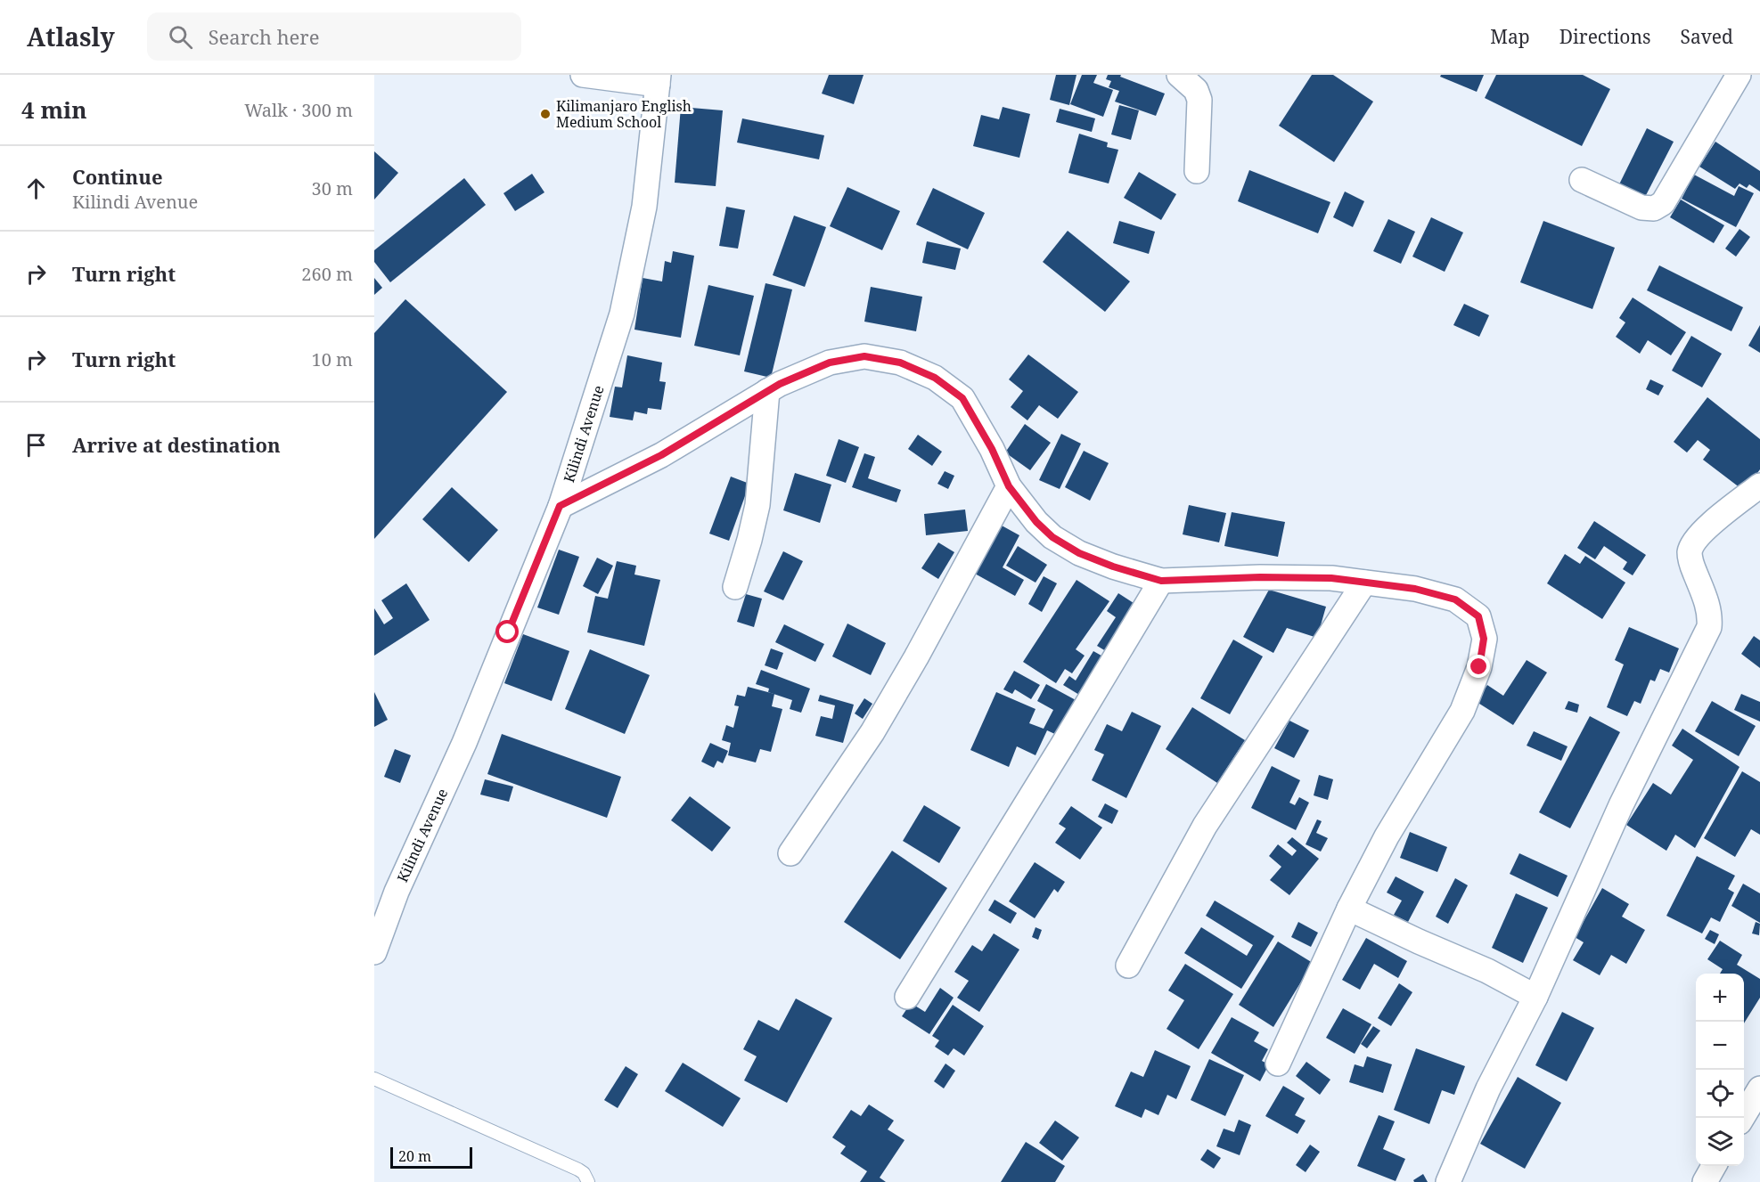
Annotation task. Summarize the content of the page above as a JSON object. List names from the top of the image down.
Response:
{
  "streets": {
    "street": ["Kilindi Avenue"]
  },
  "places": ["Kilimanjaro English Medium School"],
  "scale_bar": "20 m",
  "page": {
    "header": "Atlasly",
    "search": "Search here",
    "nav": ["Map", "Directions", "Saved"],
    "heading": ["4 min", "Walk · 300 m"],
    "list": [
      ["Continue", "Kilindi Avenue", "30 m"],
      ["Turn right", "260 m"],
      ["Turn right", "10 m"],
      "Arrive at destination"
    ],
    "map_buttons": ["+", "−"],
    "scale": "20 m"
  }
}
